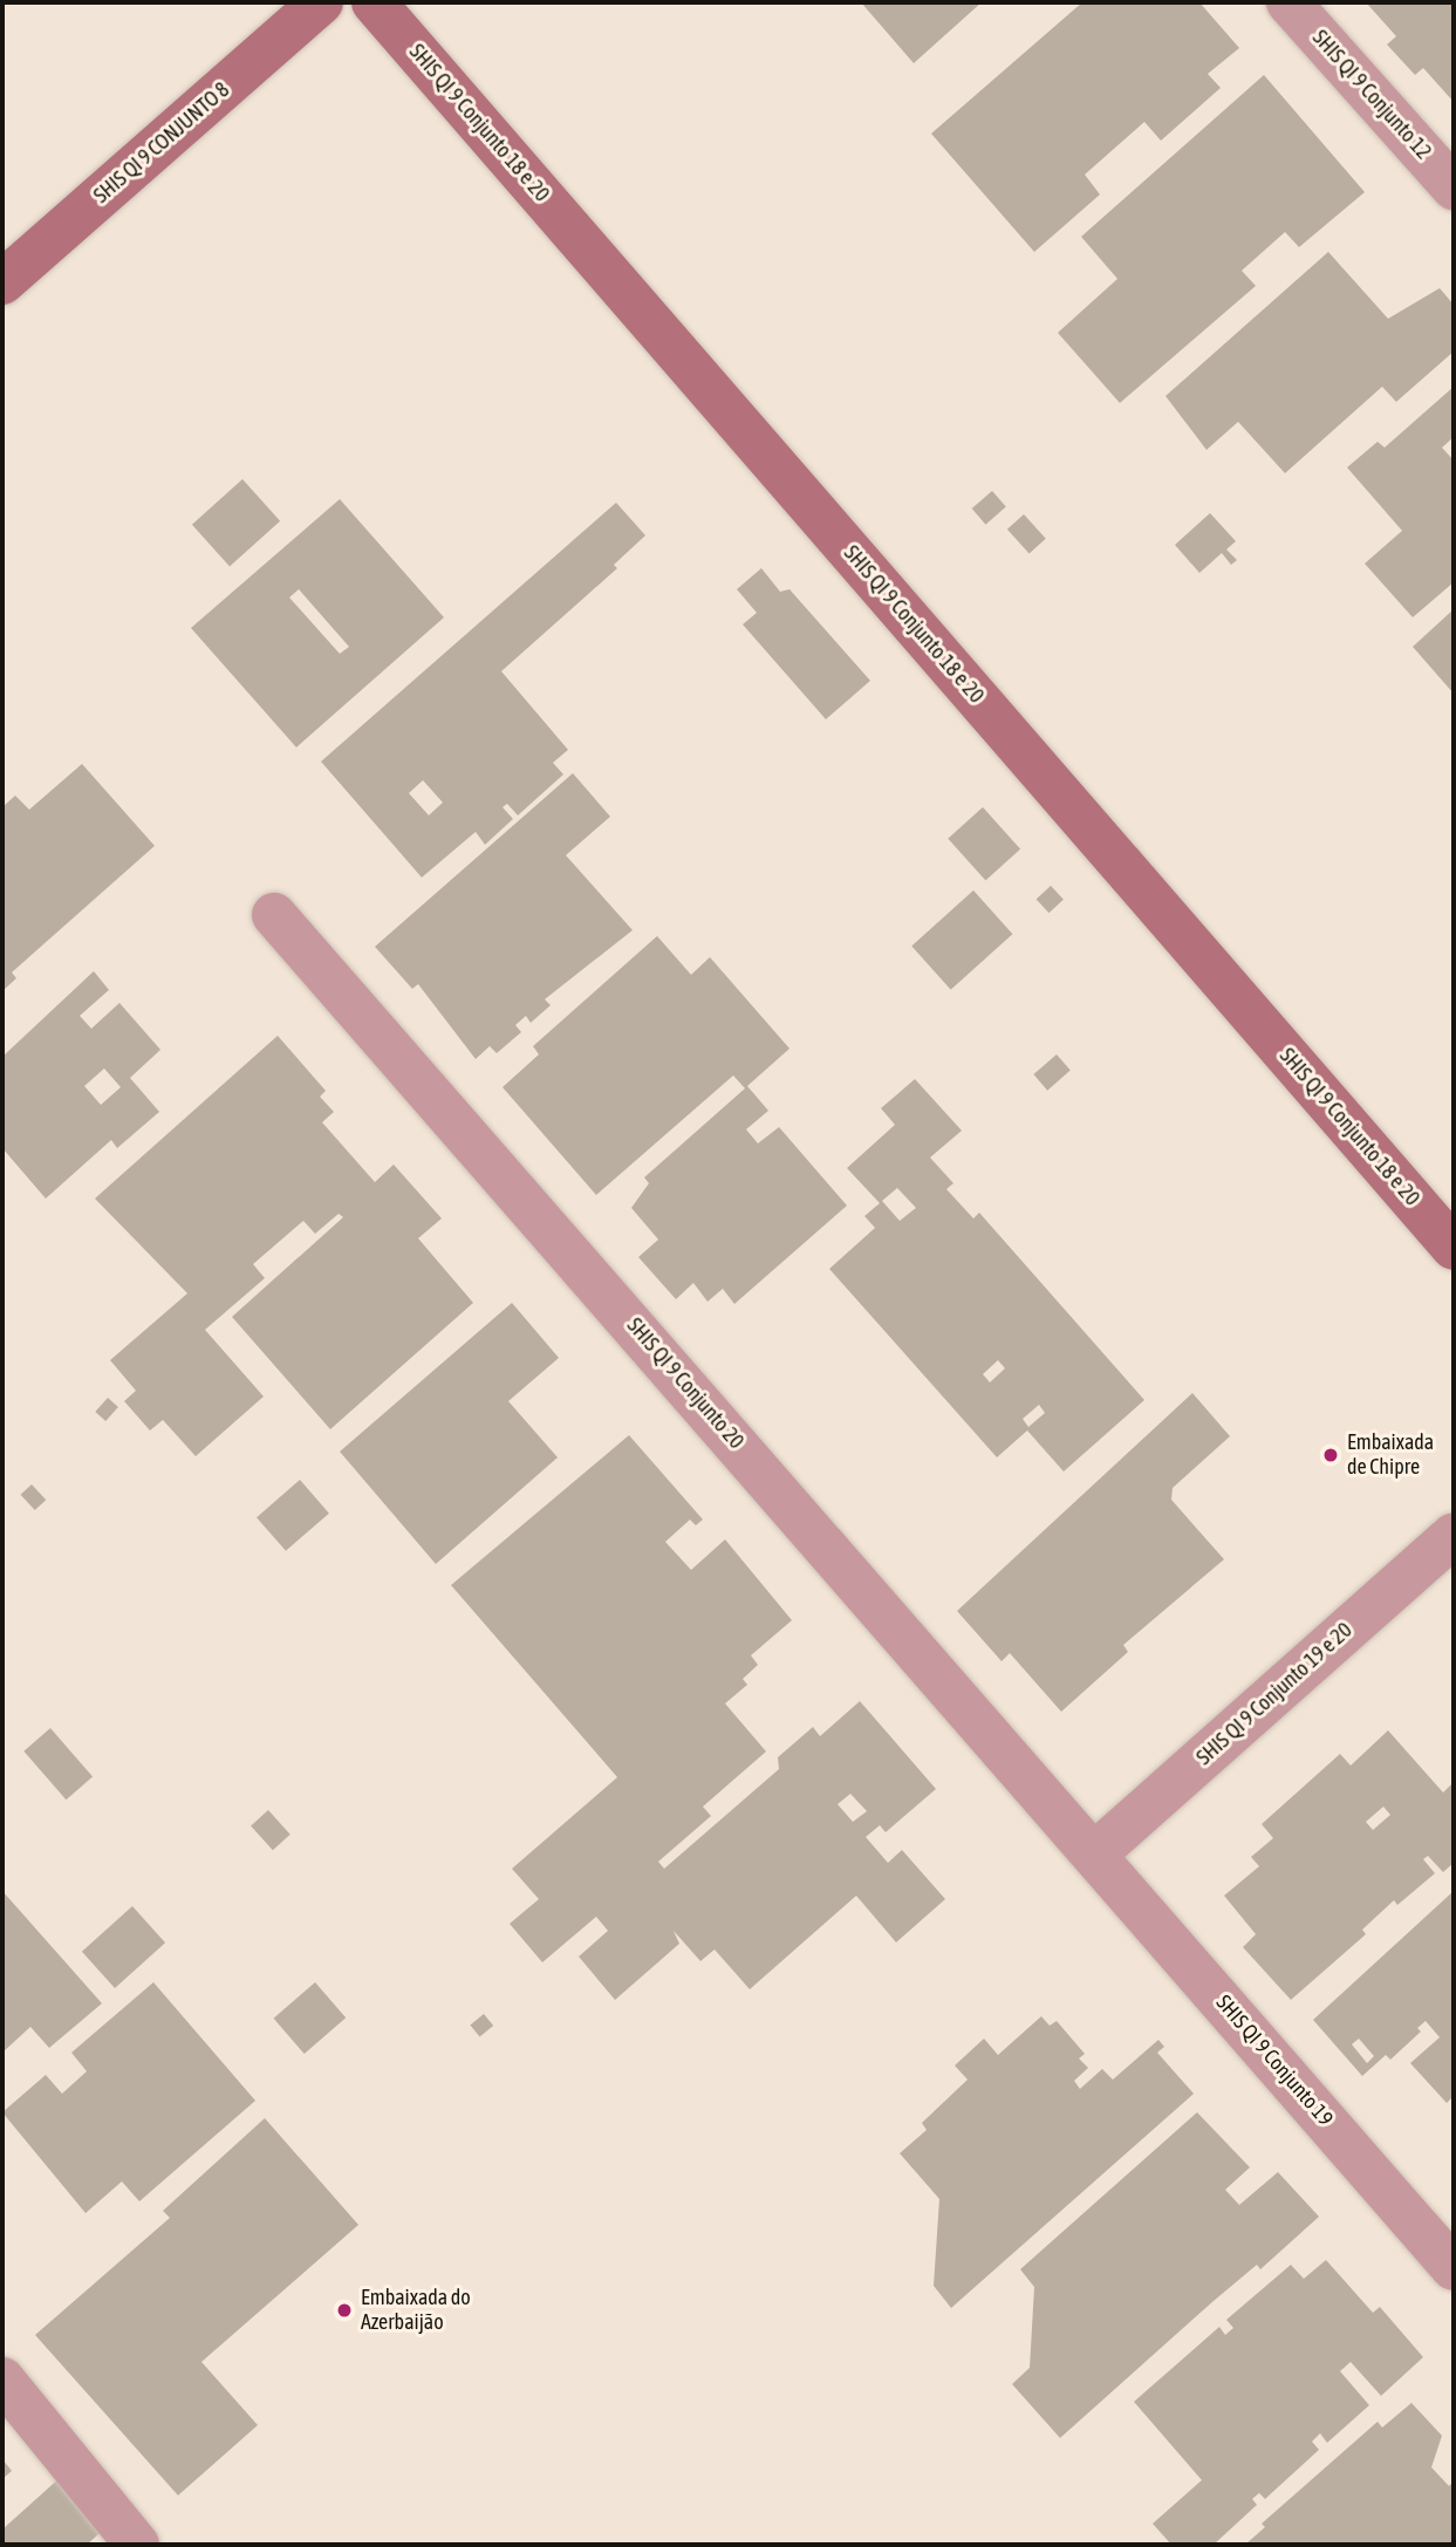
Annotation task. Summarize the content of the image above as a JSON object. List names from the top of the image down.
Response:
{
  "streets": {
    "street": [
      "SHIS QI 9 Conjunto 12",
      "SHIS QI 9 Conjunto 18 e 20",
      "SHIS QI 9 CONJUNTO 8",
      "SHIS QI 9 Conjunto 20",
      "SHIS QI 9 Conjunto 19 e 20",
      "SHIS QI 9 Conjunto 19"
    ]
  },
  "crossings": [
    ["SHIS QI 9 Conjunto 20", "SHIS QI 9 Conjunto 19 e 20"],
    ["SHIS QI 9 Conjunto 20", "SHIS QI 9 Conjunto 19"],
    ["SHIS QI 9 Conjunto 19 e 20", "SHIS QI 9 Conjunto 19"]
  ],
  "places": ["Embaixada de Chipre", "Embaixada do Azerbaijão"]
}
